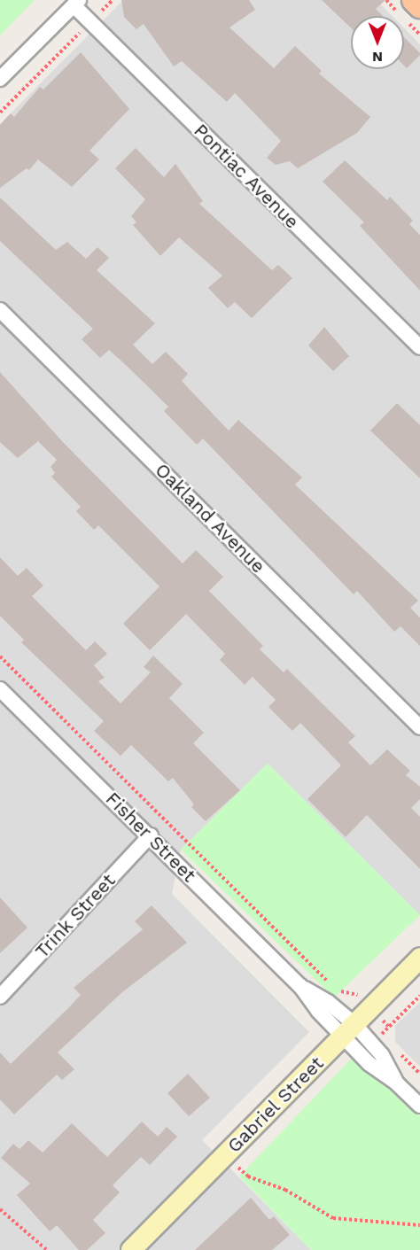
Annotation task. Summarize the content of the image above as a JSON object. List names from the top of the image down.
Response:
{
  "streets": {
    "street": [
      "Pontiac Avenue",
      "Oakland Avenue",
      "Fisher Street",
      "Trink Street",
      "Gabriel Street"
    ]
  },
  "crossings": [
    ["Fisher Street", "Trink Street"],
    ["Fisher Street", "Gabriel Street"]
  ],
  "north": "bottom"
}
